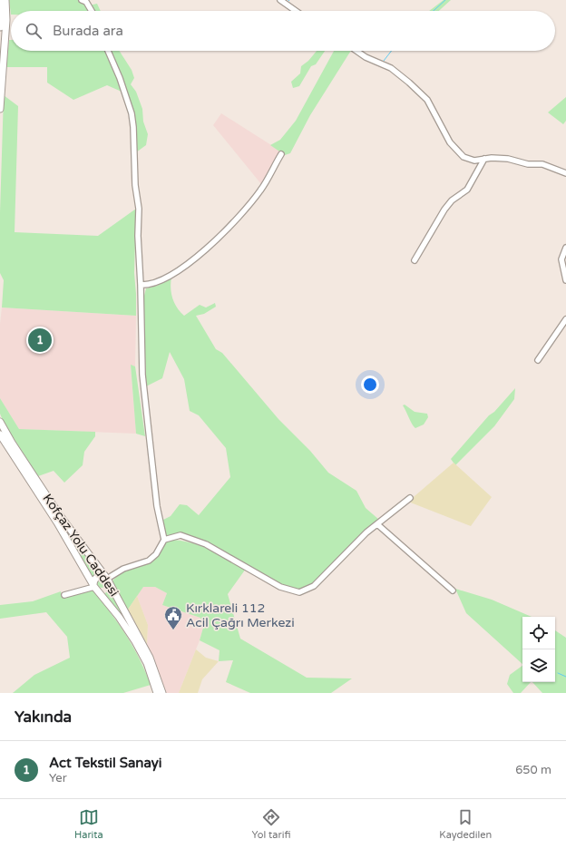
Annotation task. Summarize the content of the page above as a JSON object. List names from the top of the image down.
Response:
{
  "streets": {
    "main road": ["Kofçaz Yolu Caddesi"]
  },
  "places": {
    "public building": ["Kırklareli 112 Acil Çağrı Merkezi"]
  },
  "page": {
    "search": "Burada ara",
    "pins": "1",
    "heading": "Yakında",
    "list": [
      {
        "mark": "1",
        "name": "Act Tekstil Sanayi",
        "note": "Yer",
        "value": "650 m"
      }
    ],
    "nav": ["Harita", "Yol tarifi", "Kaydedilen"]
  }
}
